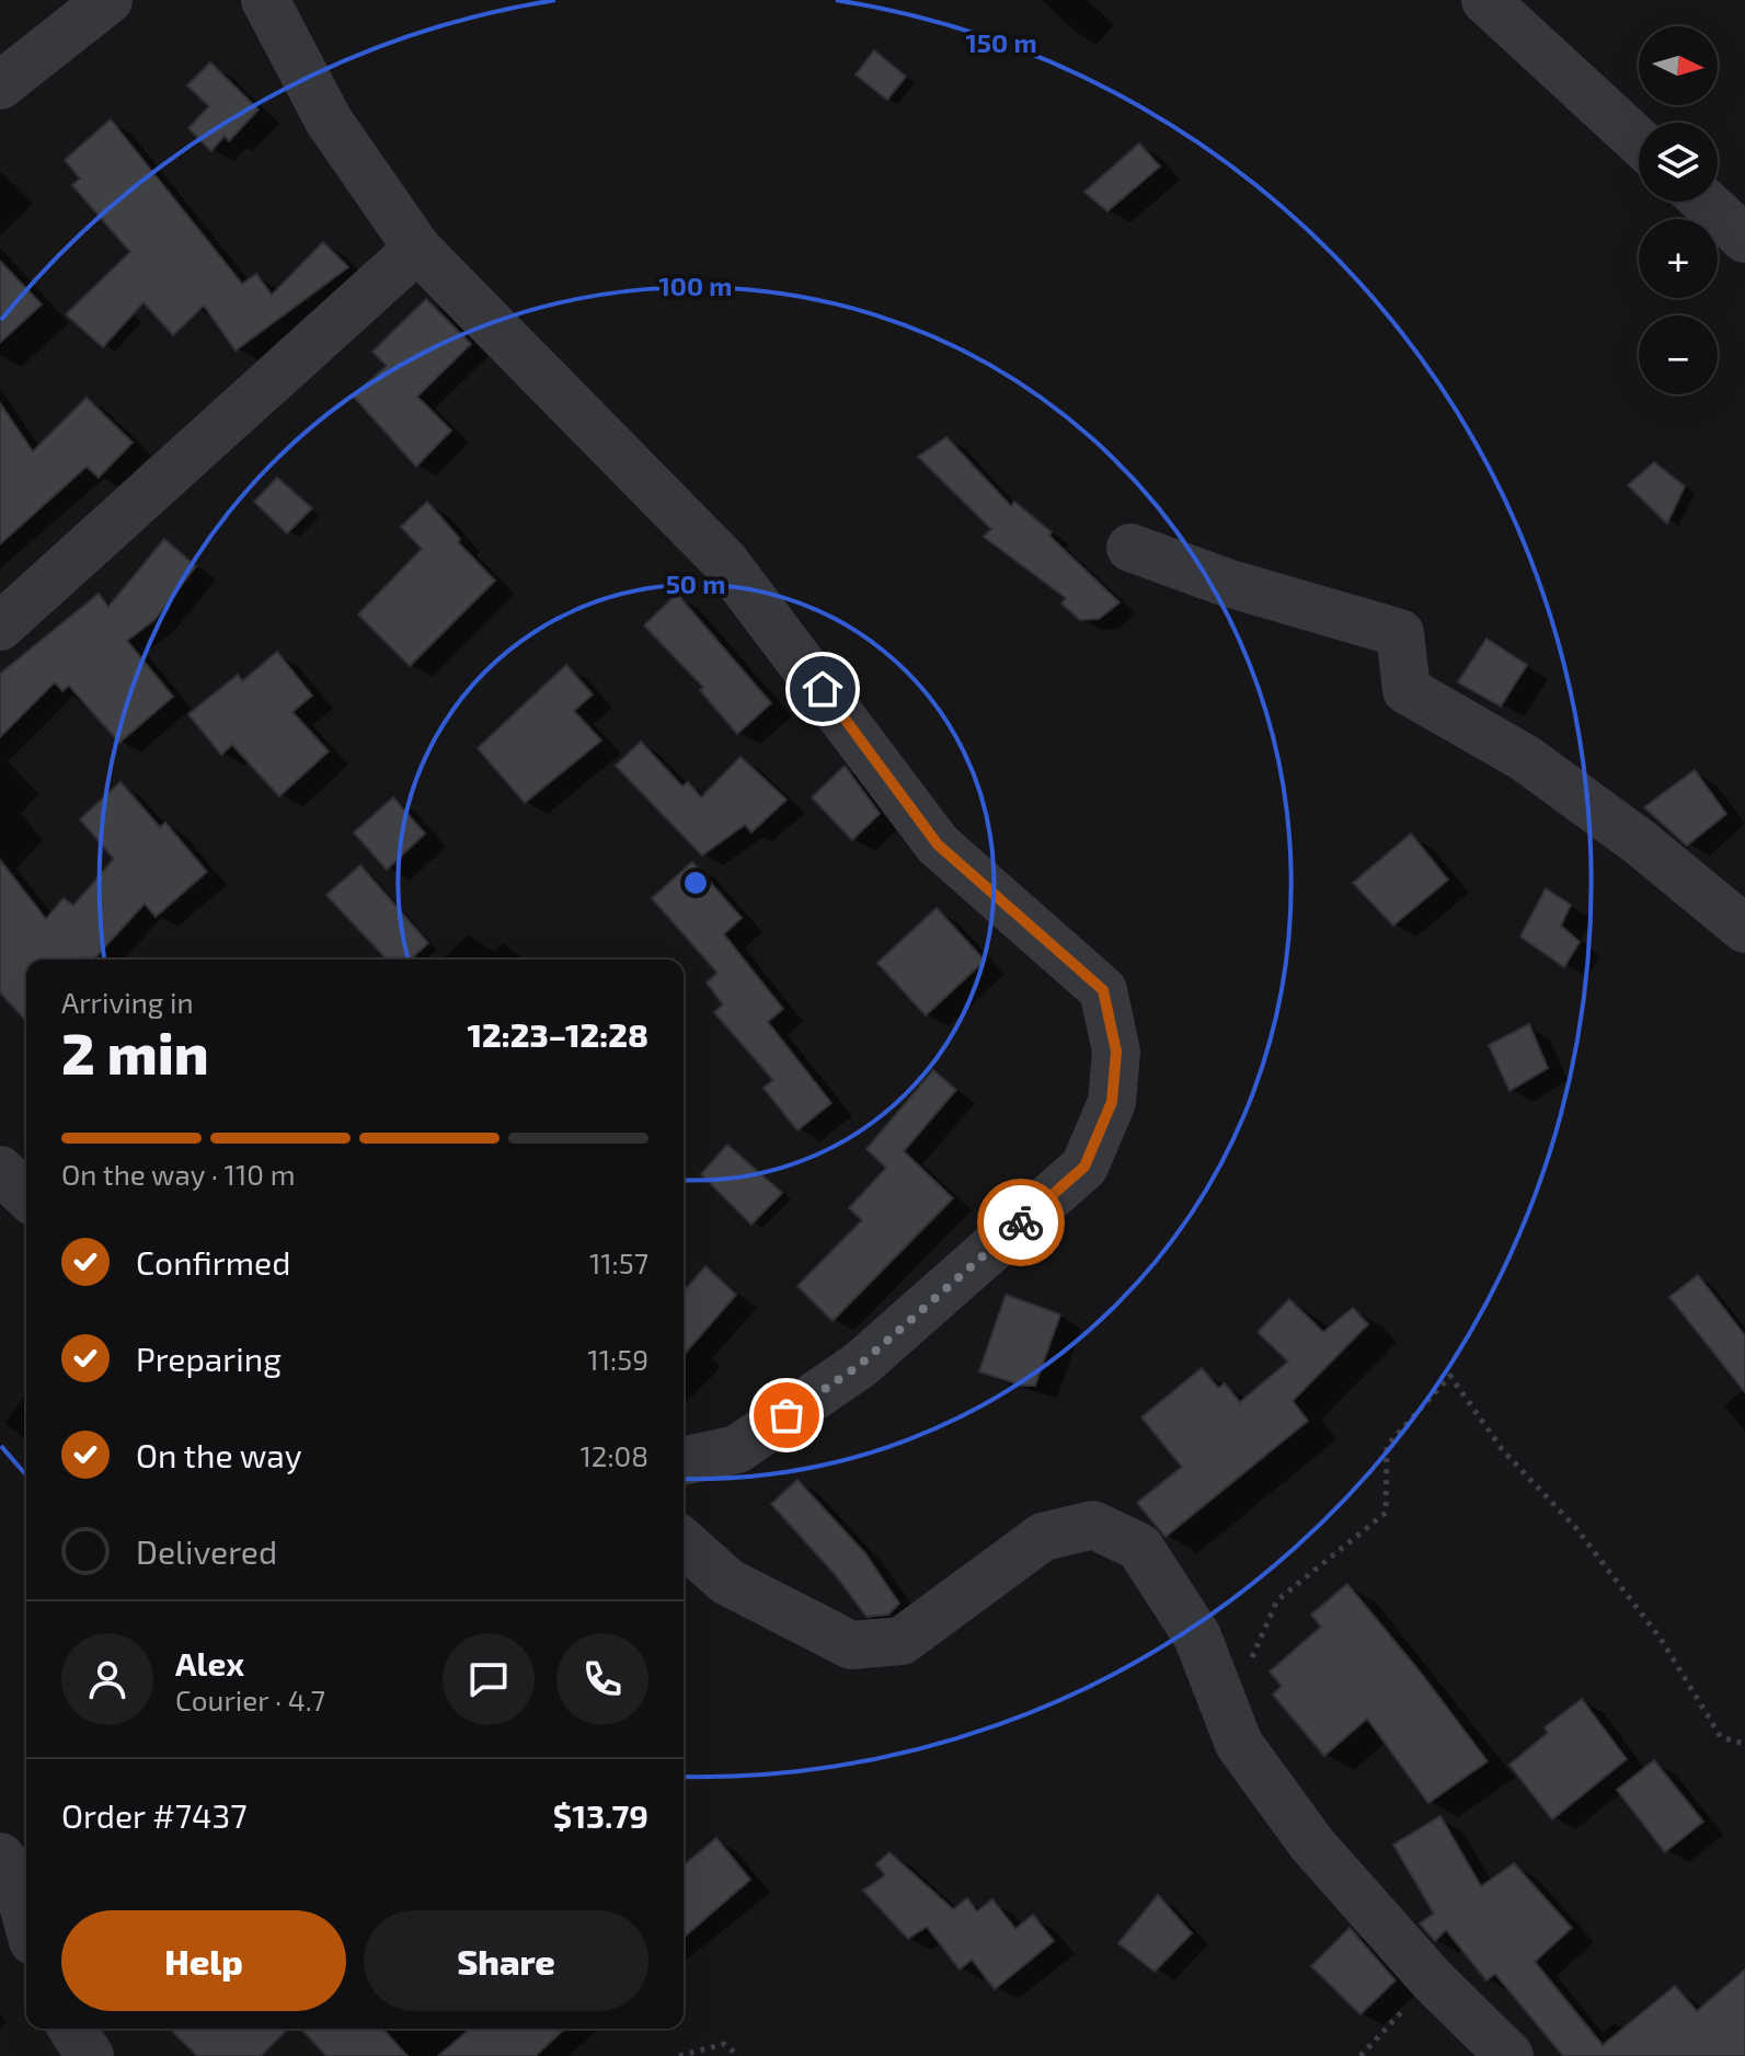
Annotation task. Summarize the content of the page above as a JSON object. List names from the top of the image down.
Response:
{
  "north": "right",
  "page": {
    "map_buttons": ["+", "−"],
    "heading": ["2 min", "Arriving in", "12:23–12:28"],
    "panel": [
      "Alex",
      "Courier · 4.7",
      "Order #7437",
      "$13.79"
    ],
    "bar": "On the way · 110 m",
    "list": [
      ["Confirmed", "11:57"],
      ["Preparing", "11:59"],
      ["On the way", "12:08"],
      "Delivered"
    ],
    "buttons": ["Help", "Share"]
  },
  "rings": ["150 m", "100 m", "50 m"]
}
